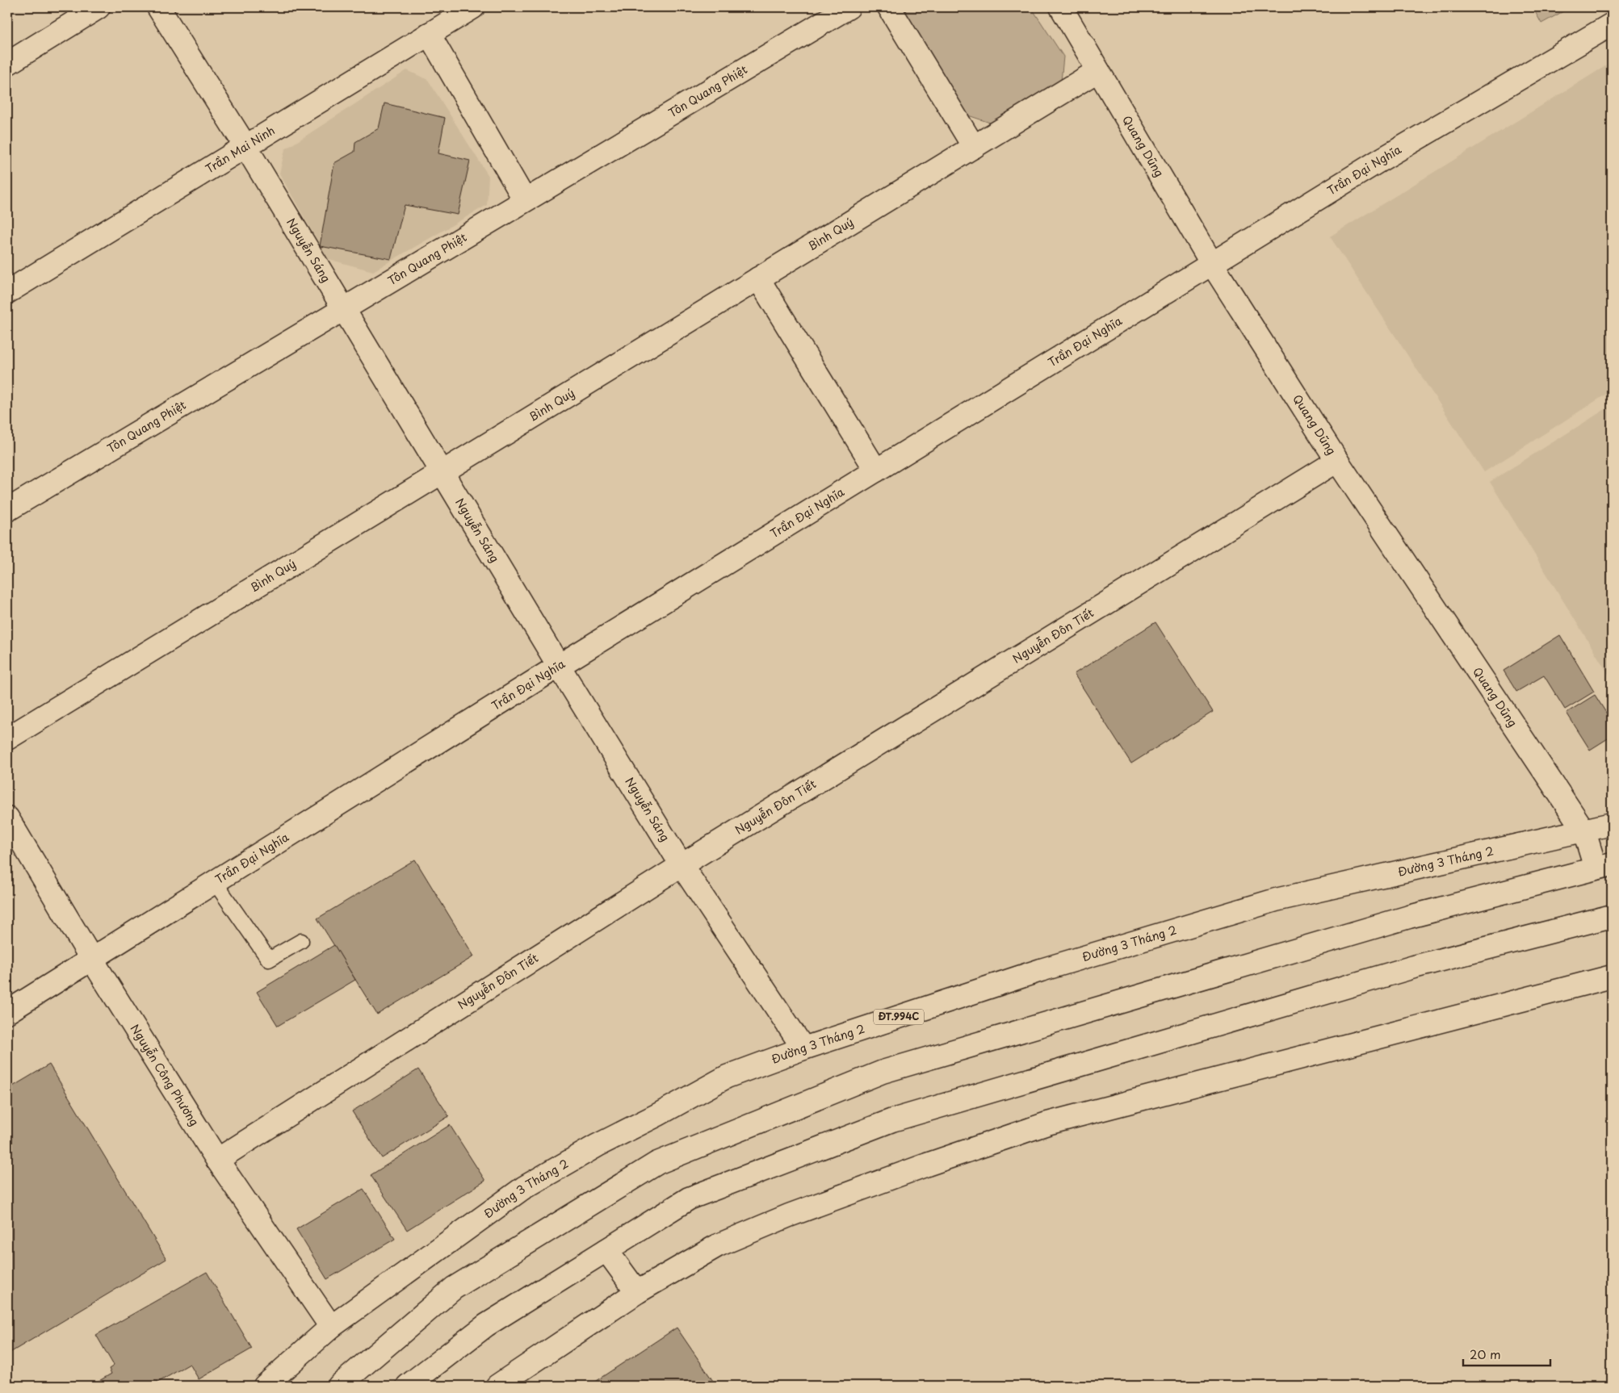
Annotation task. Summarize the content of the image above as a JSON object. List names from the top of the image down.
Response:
{
  "streets": {
    "street": [
      "Tôn Quang Phiệt",
      "Quang Dũng",
      "Trần Mai Ninh",
      "Trần Đại Nghĩa",
      "Bình Quý",
      "Nguyễn Sáng",
      "Nguyễn Đôn Tiết",
      "Đường 3 Tháng 2",
      "ĐT.994C",
      "Nguyễn Công Phương"
    ]
  },
  "crossings": [
    ["Tôn Quang Phiệt", "Nguyễn Sáng"],
    ["Quang Dũng", "Trần Đại Nghĩa"],
    ["Quang Dũng", "Bình Quý"],
    ["Quang Dũng", "Nguyễn Đôn Tiết"],
    ["Quang Dũng", "Đường 3 Tháng 2"],
    ["Trần Mai Ninh", "Nguyễn Sáng"],
    ["Trần Đại Nghĩa", "Nguyễn Sáng"],
    ["Trần Đại Nghĩa", "Nguyễn Công Phương"],
    ["Bình Quý", "Nguyễn Sáng"],
    ["Nguyễn Sáng", "Nguyễn Đôn Tiết"],
    ["Nguyễn Sáng", "Đường 3 Tháng 2"],
    ["Nguyễn Đôn Tiết", "Nguyễn Công Phương"],
    ["Đường 3 Tháng 2", "Nguyễn Công Phương"]
  ],
  "scale_bar": "20 m"
}
